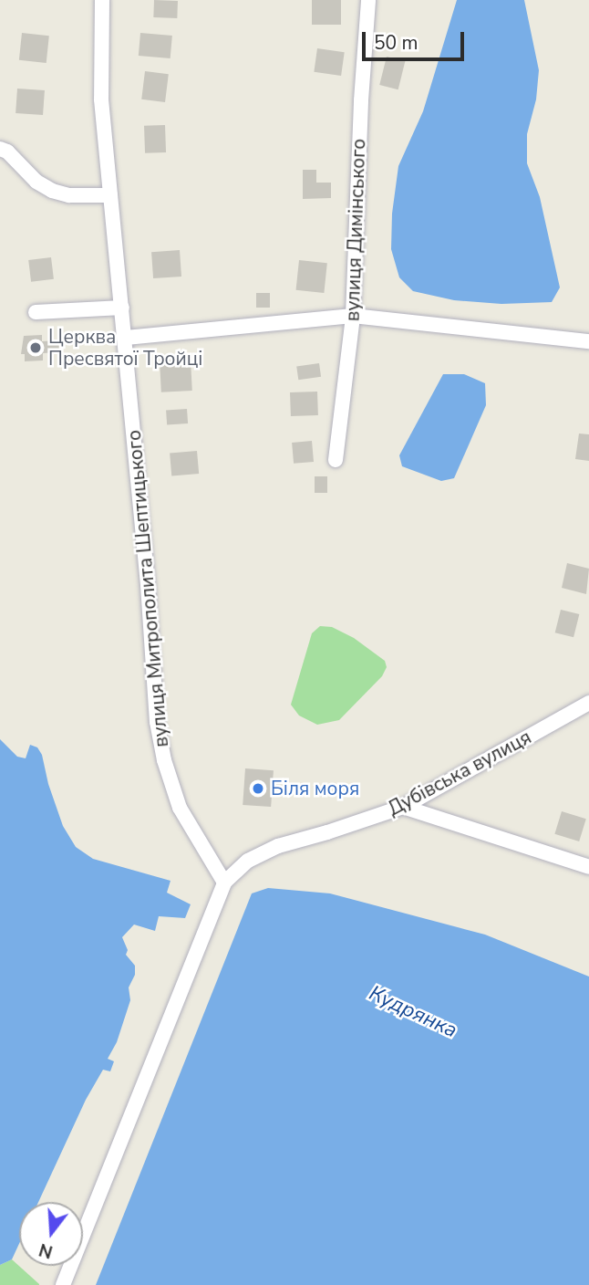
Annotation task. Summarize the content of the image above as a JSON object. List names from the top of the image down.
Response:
{
  "streets": {
    "street": ["вулиця Димінського", "вулиця Митрополита Шептицького", "Дубівська вулиця"]
  },
  "crossings": [
    ["вулиця Митрополита Шептицького", "Дубівська вулиця"]
  ],
  "water": ["Кудрянка"],
  "places": ["Церква Пресвятої Тройці", "Біля моря"],
  "scale_bar": "50 m",
  "north": "bottom"
}
